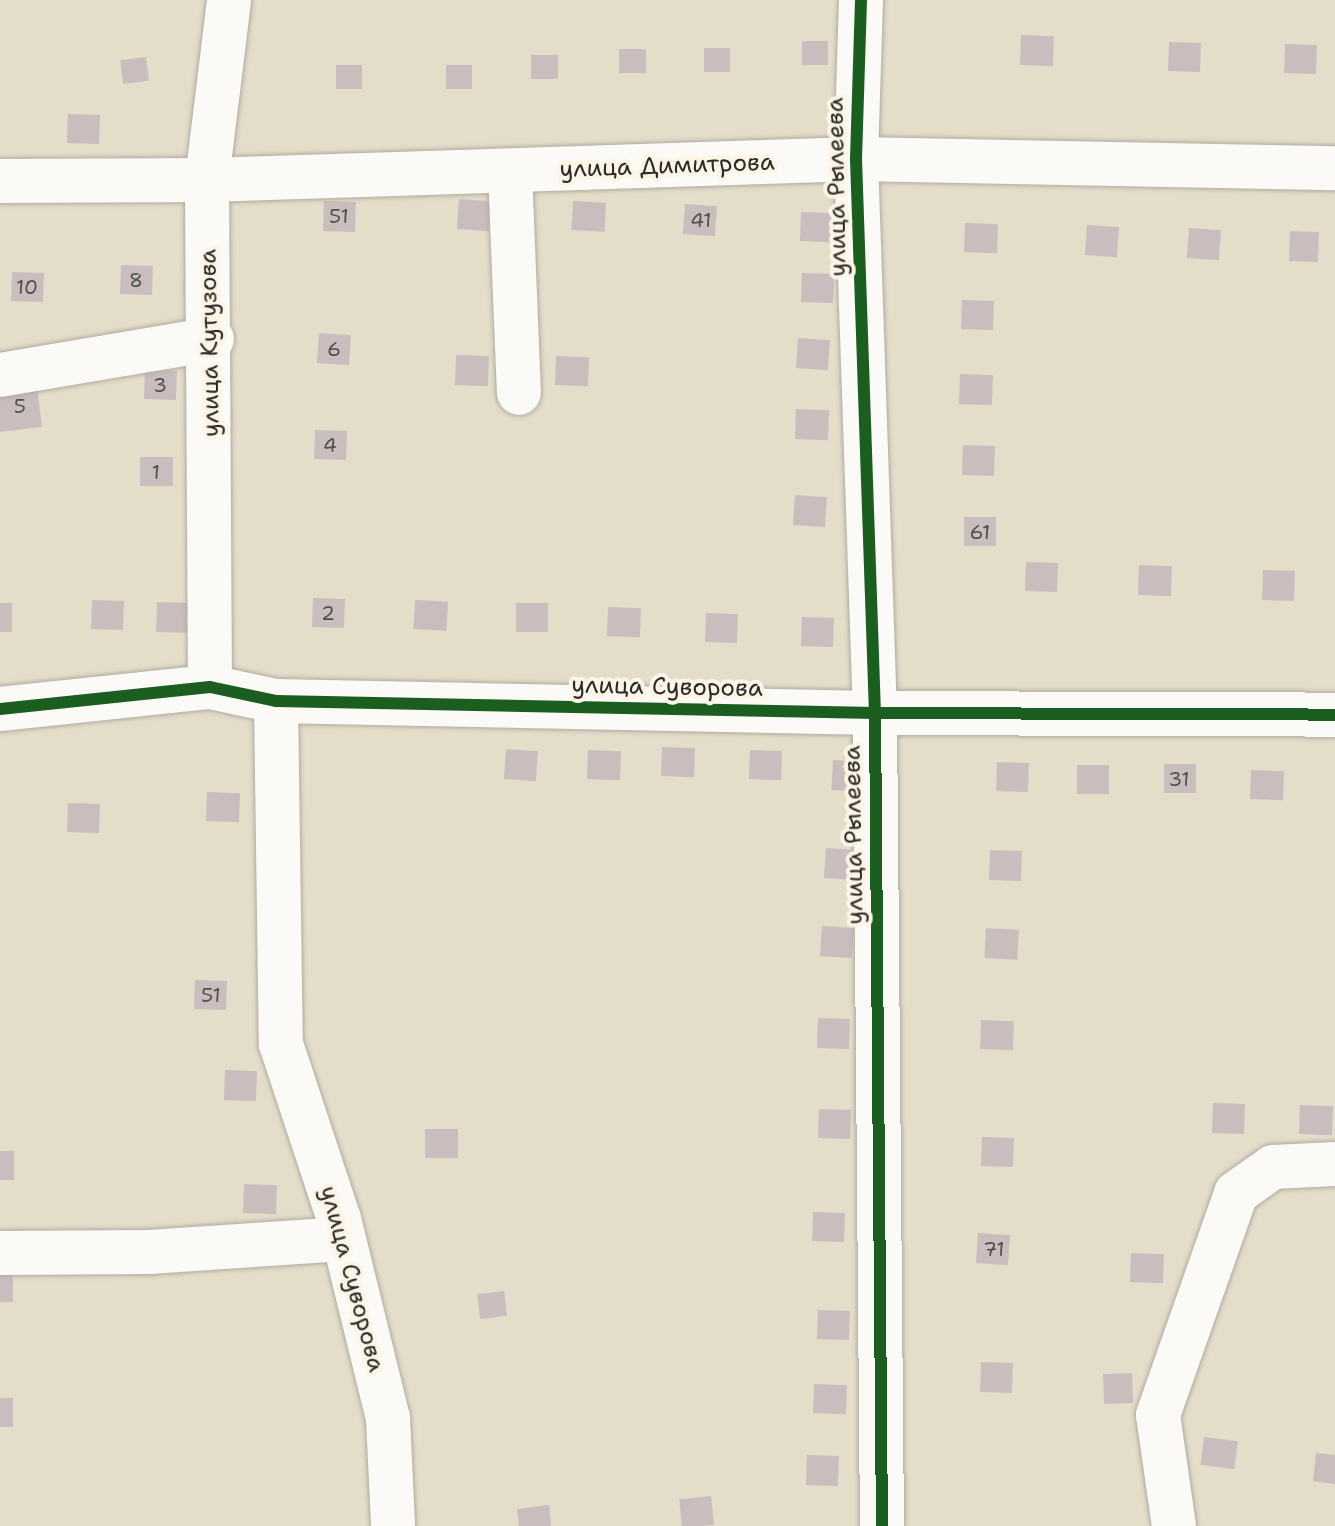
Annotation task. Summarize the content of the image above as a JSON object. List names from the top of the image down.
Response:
{
  "streets": {
    "street": [
      "улица Димитрова",
      "улица Рылеева",
      "улица Кутузова",
      "улица Суворова"
    ]
  },
  "crossings": [
    ["улица Димитрова", "улица Рылеева"],
    ["улица Димитрова", "улица Кутузова"],
    ["улица Рылеева", "улица Суворова"],
    ["улица Кутузова", "улица Суворова"]
  ],
  "house_numbers": [
    "51",
    "41",
    "8",
    "10",
    "6",
    "3",
    "5",
    "4",
    "1",
    "61",
    "2",
    "31",
    "51",
    "71"
  ]
}
